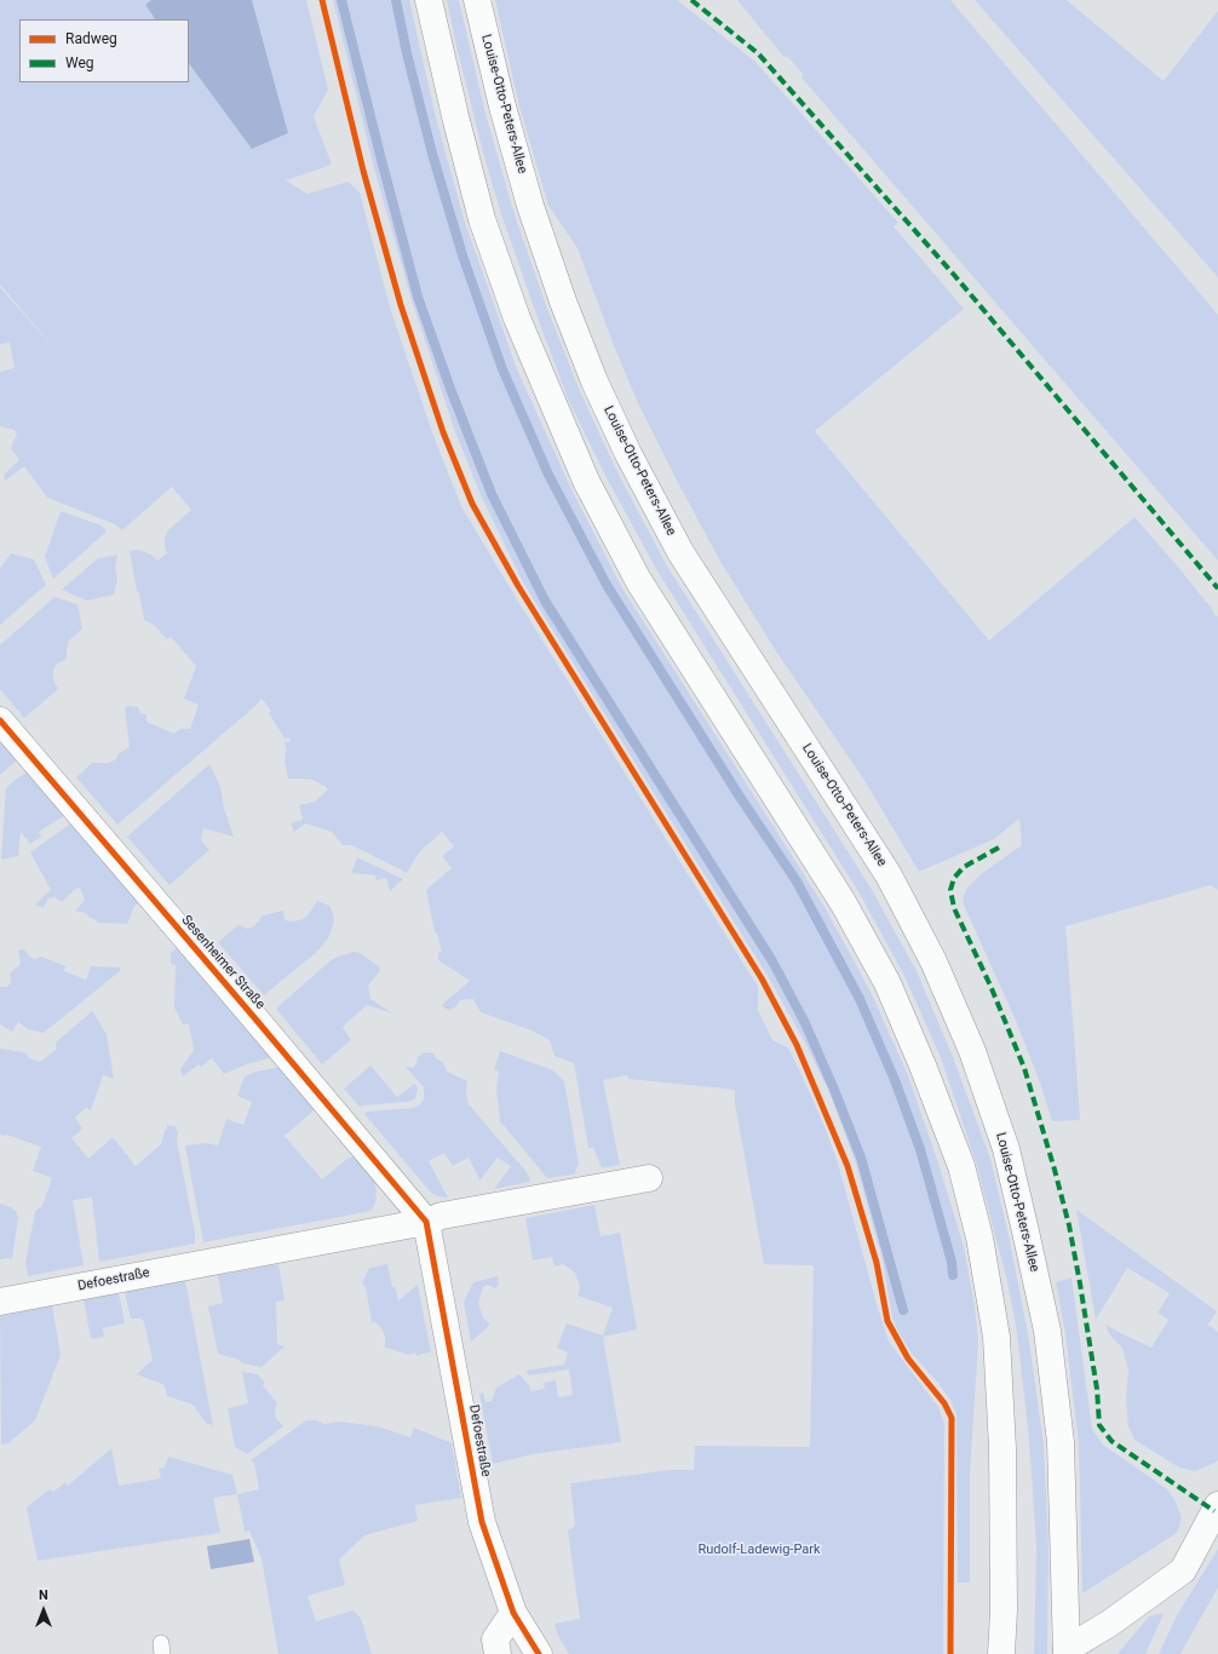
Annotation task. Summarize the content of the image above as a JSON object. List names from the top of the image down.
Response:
{
  "streets": {
    "main road": ["Louise-Otto-Peters-Allee", "Sesenheimer Straße", "Defoestraße"]
  },
  "crossings": [
    ["Sesenheimer Straße", "Defoestraße"]
  ],
  "parks": ["Rudolf-Ladewig-Park"],
  "legend": ["Radweg", "Weg"],
  "north": "top"
}
